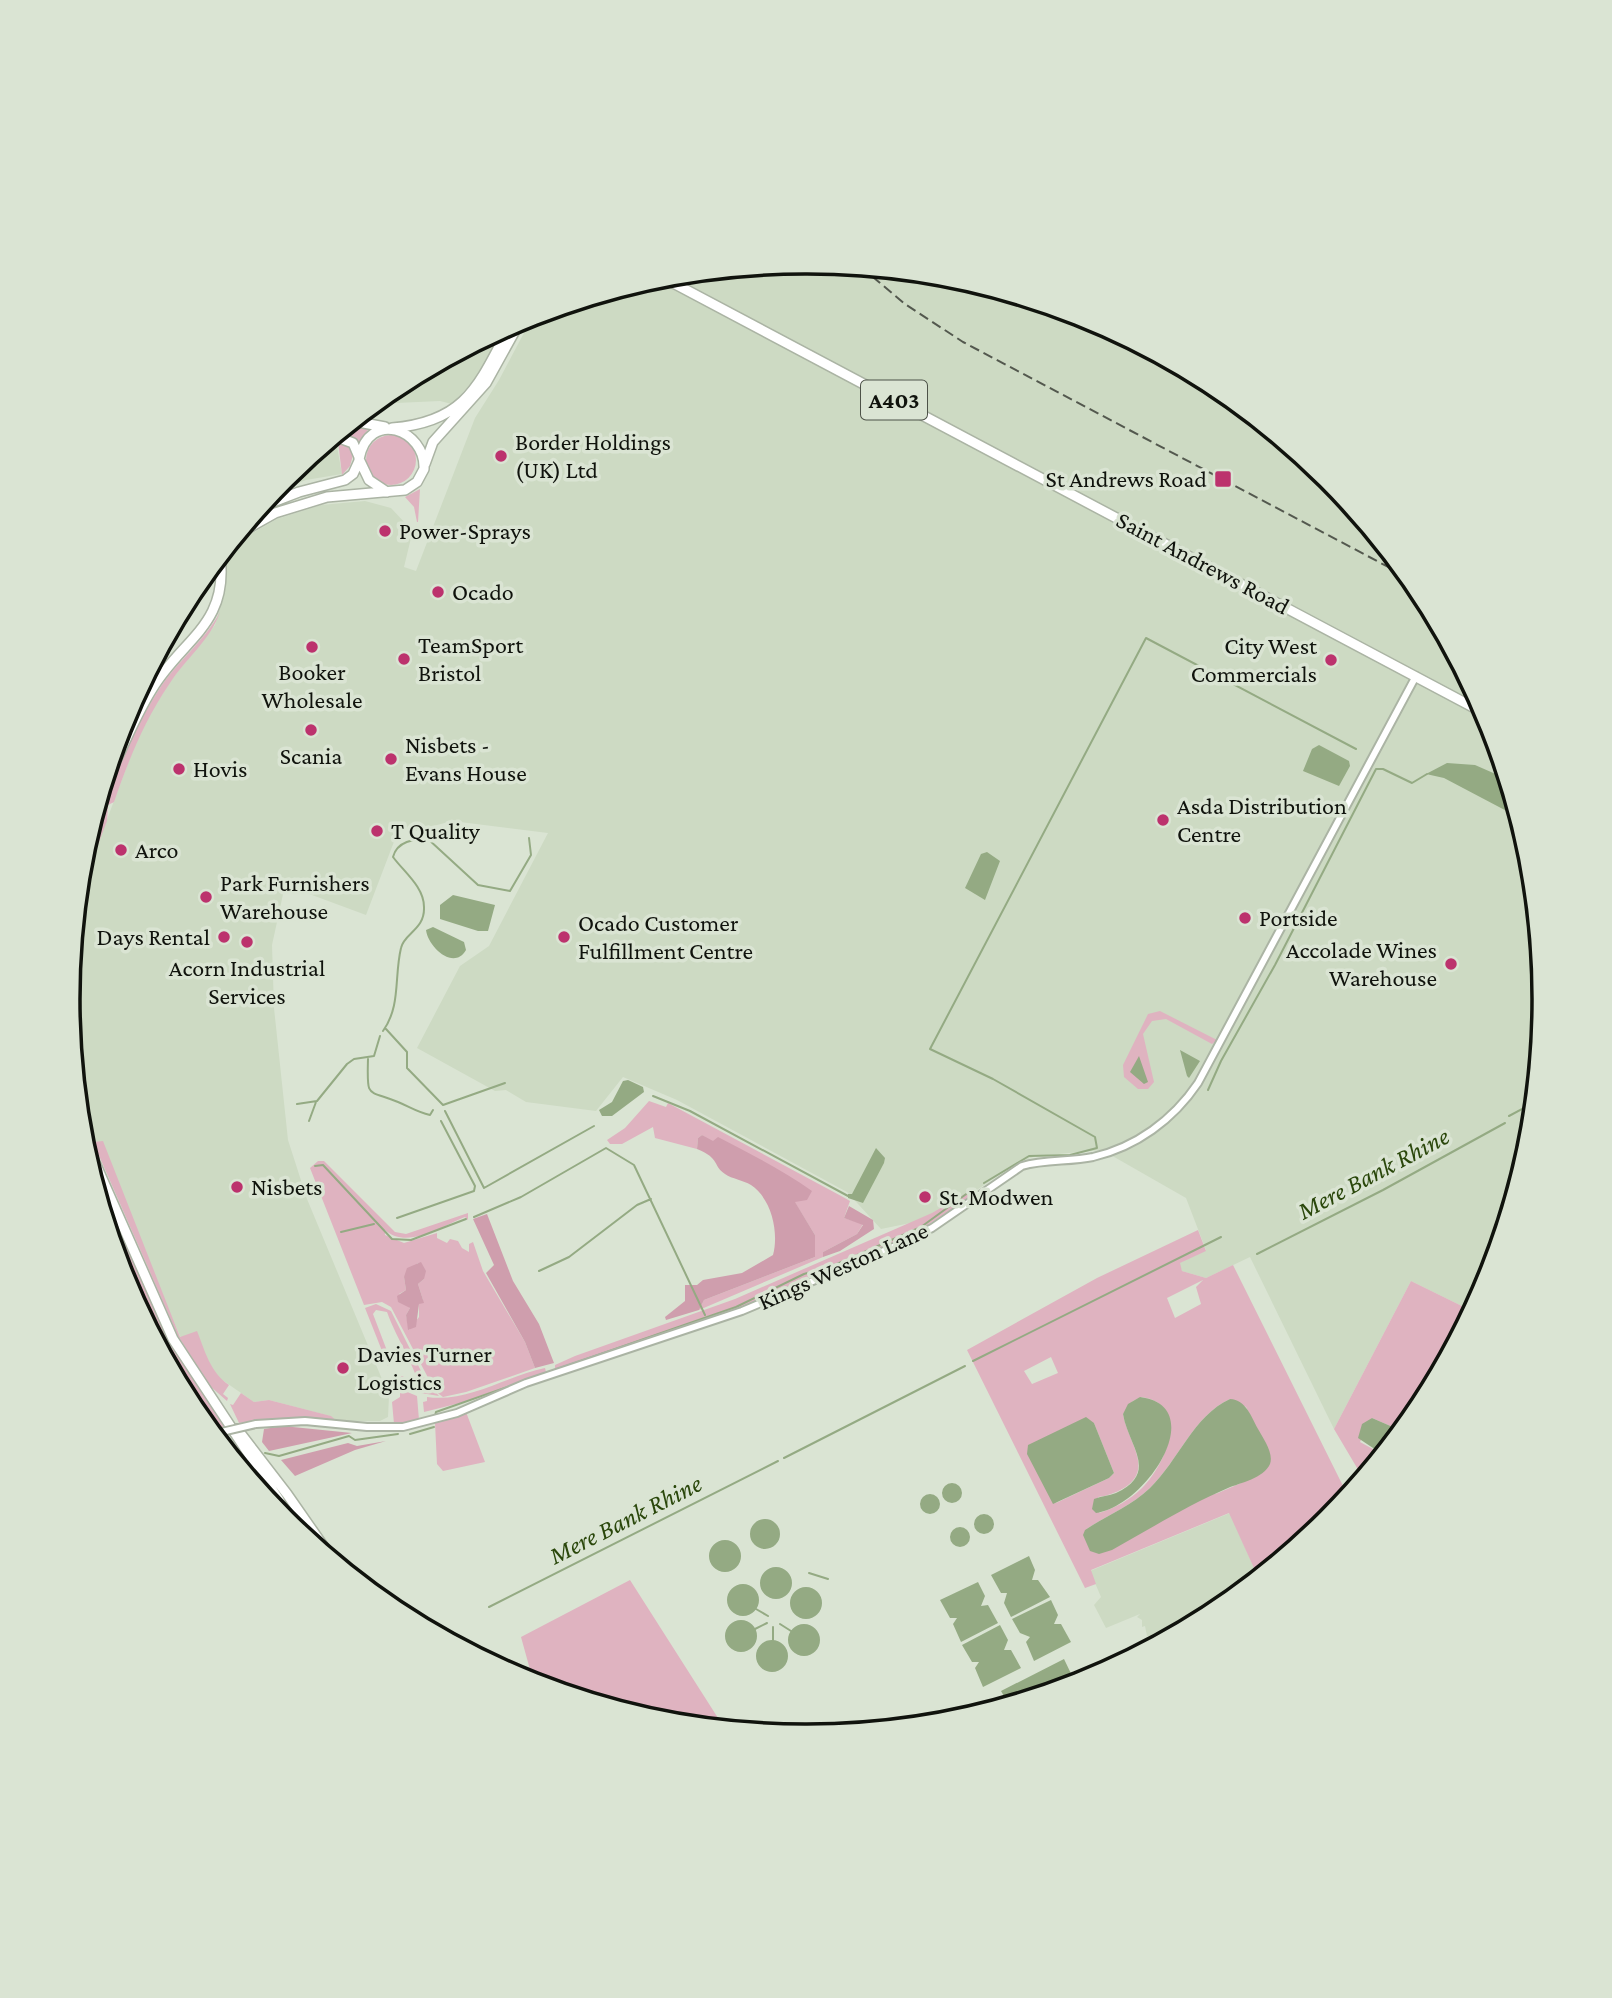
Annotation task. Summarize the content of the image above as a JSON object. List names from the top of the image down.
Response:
{
  "streets": {
    "highway": ["A403", "Saint Andrews Road"],
    "street": ["Kings Weston Lane"]
  },
  "crossings": [
    ["Saint Andrews Road", "Kings Weston Lane"]
  ],
  "water": ["Mere Bank Rhine"],
  "places": {
    "other": [
      "Border Holdings (UK) Ltd",
      "Power-Sprays",
      "Ocado",
      "Booker Wholesale",
      "TeamSport Bristol",
      "City West Commercials",
      "Scania",
      "Nisbets - Evans House",
      "Hovis",
      "Asda Distribution Centre",
      "T Quality",
      "Arco",
      "Park Furnishers Warehouse",
      "Portside",
      "Days Rental",
      "Ocado Customer Fulfillment Centre",
      "Acorn Industrial Services",
      "Accolade Wines Warehouse",
      "Nisbets",
      "St. Modwen",
      "Davies Turner Logistics"
    ],
    "transit": ["St Andrews Road"]
  }
}
